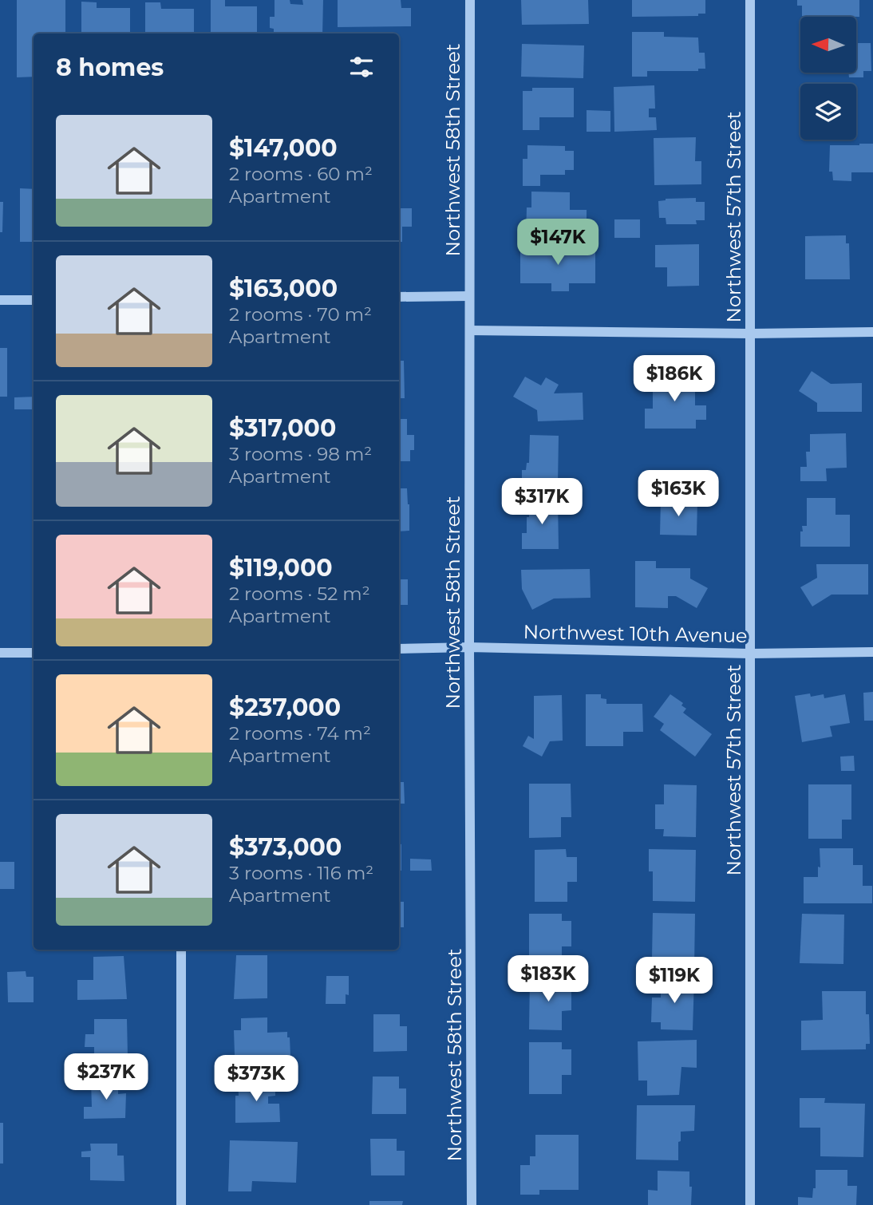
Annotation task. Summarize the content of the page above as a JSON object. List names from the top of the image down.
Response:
{
  "streets": {
    "street": ["Northwest 58th Street", "Northwest 57th Street", "Northwest 10th Avenue"]
  },
  "crossings": [
    ["Northwest 58th Street", "Northwest 10th Avenue"],
    ["Northwest 57th Street", "Northwest 10th Avenue"]
  ],
  "north": "left",
  "page": {
    "heading": "8 homes",
    "list": [
      {
        "name": "$147,000",
        "note": "2 rooms · 60 m² · Apartment"
      },
      {
        "name": "$163,000",
        "note": "2 rooms · 70 m² · Apartment"
      },
      {
        "name": "$317,000",
        "note": "3 rooms · 98 m² · Apartment"
      },
      {
        "name": "$119,000",
        "note": "2 rooms · 52 m² · Apartment"
      },
      {
        "name": "$237,000",
        "note": "2 rooms · 74 m² · Apartment"
      },
      {
        "name": "$373,000",
        "note": "3 rooms · 116 m² · Apartment"
      }
    ],
    "price": [
      "$147K",
      "$186K",
      "$163K",
      "$317K",
      "$183K",
      "$119K",
      "$237K",
      "$373K"
    ]
  }
}
